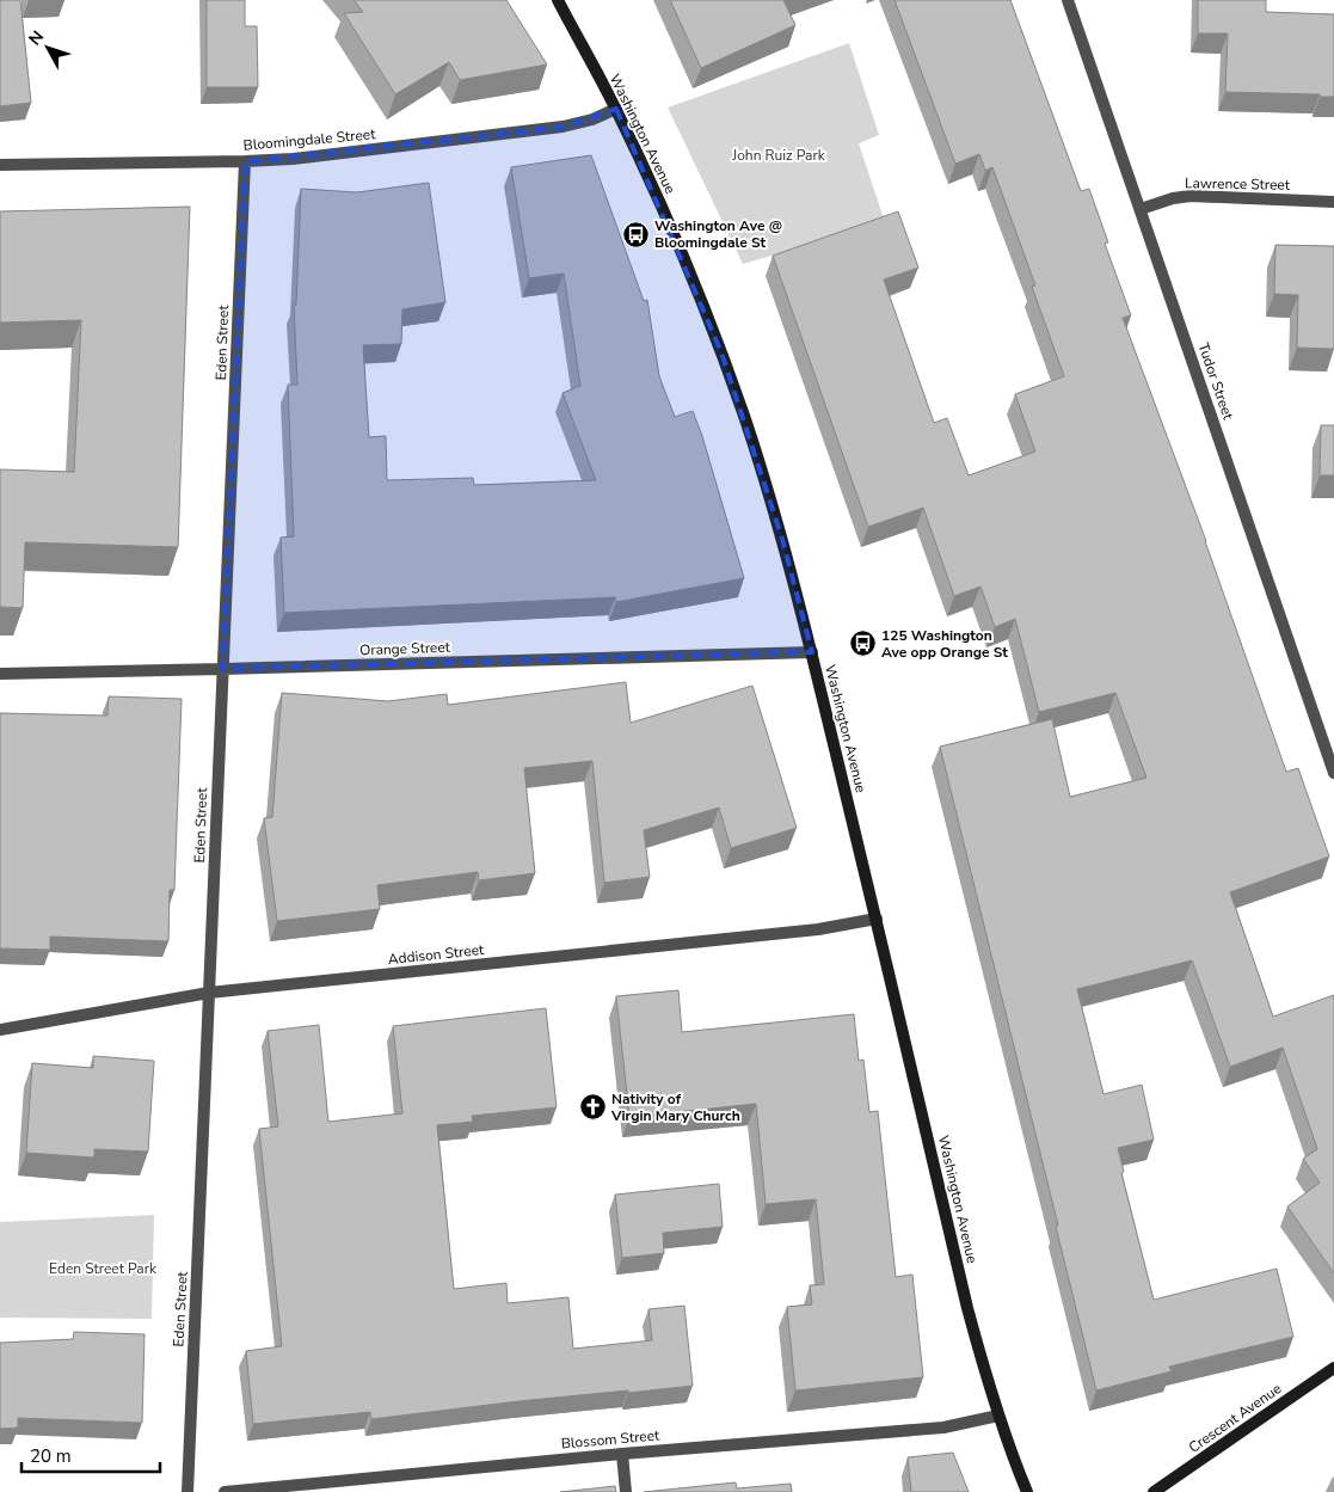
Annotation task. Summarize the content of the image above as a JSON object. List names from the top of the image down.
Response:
{
  "streets": {
    "main road": ["Washington Avenue", "Crescent Avenue"],
    "street": [
      "Bloomingdale Street",
      "Lawrence Street",
      "Eden Street",
      "Tudor Street",
      "Orange Street",
      "Addison Street",
      "Blossom Street"
    ]
  },
  "crossings": [
    ["Washington Avenue", "Bloomingdale Street"],
    ["Washington Avenue", "Orange Street"],
    ["Washington Avenue", "Addison Street"],
    ["Washington Avenue", "Blossom Street"],
    ["Bloomingdale Street", "Eden Street"],
    ["Lawrence Street", "Tudor Street"],
    ["Eden Street", "Orange Street"],
    ["Eden Street", "Addison Street"]
  ],
  "parks": ["John Ruiz Park", "Eden Street Park"],
  "places": {
    "bus stop": ["Washington Ave @ Bloomingdale St", "125 Washington Ave opp Orange St"],
    "church": ["Nativity of Virgin Mary Church"]
  },
  "scale_bar": "20 m",
  "north": "top left"
}
